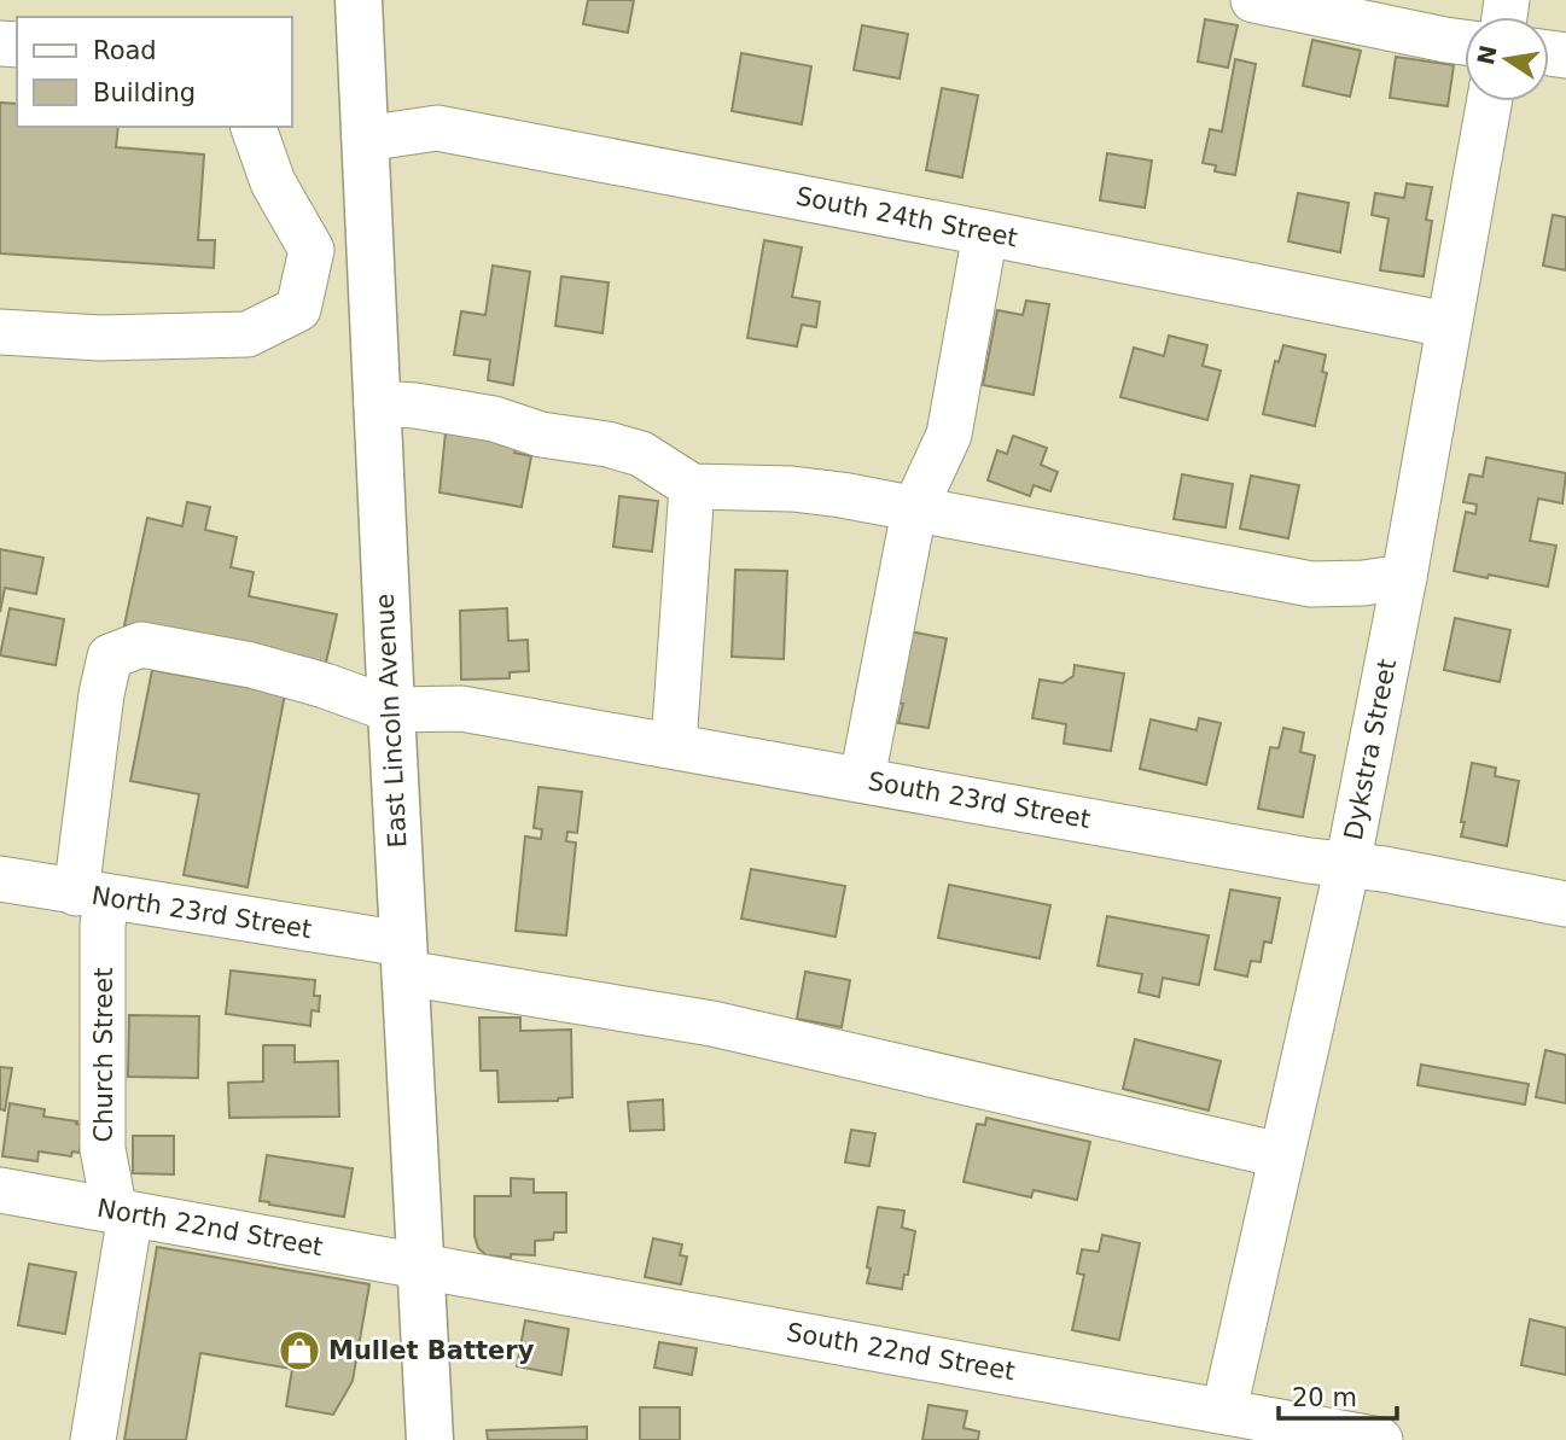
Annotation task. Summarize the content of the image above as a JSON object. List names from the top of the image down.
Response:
{
  "streets": {
    "main road": ["East Lincoln Avenue"],
    "street": [
      "South 24th Street",
      "Dykstra Street",
      "South 23rd Street",
      "North 23rd Street",
      "Church Street",
      "North 22nd Street",
      "South 22nd Street"
    ]
  },
  "crossings": [
    ["South 24th Street", "East Lincoln Avenue"],
    ["South 24th Street", "Dykstra Street"],
    ["East Lincoln Avenue", "South 23rd Street"],
    ["East Lincoln Avenue", "North 23rd Street"],
    ["East Lincoln Avenue", "Church Street"],
    ["East Lincoln Avenue", "North 22nd Street"],
    ["East Lincoln Avenue", "South 22nd Street"],
    ["Dykstra Street", "South 23rd Street"],
    ["Dykstra Street", "North 23rd Street"],
    ["Dykstra Street", "South 22nd Street"],
    ["South 23rd Street", "Church Street"],
    ["North 23rd Street", "Church Street"],
    ["Church Street", "North 22nd Street"],
    ["North 22nd Street", "South 22nd Street"]
  ],
  "places": {
    "shop": ["Mullet Battery"]
  },
  "legend": ["Road", "Building"],
  "scale_bar": "20 m",
  "north": "left"
}
